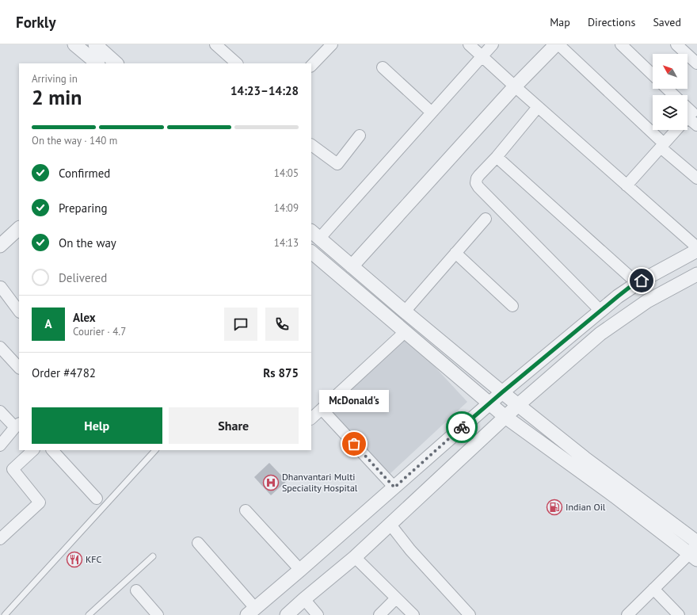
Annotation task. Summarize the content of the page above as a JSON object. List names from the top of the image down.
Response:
{
  "places": {
    "other": ["McDonald's"],
    "hospital": ["Dhanvantari Multi Speciality Hospital"],
    "fuel station": ["Indian Oil"],
    "restaurant": ["KFC"]
  },
  "north": "top left",
  "page": {
    "header": "Forkly",
    "nav": ["Map", "Directions", "Saved"],
    "heading": ["2 min", "Arriving in", "14:23–14:28"],
    "panel": [
      "Alex",
      "Courier · 4.7",
      "Order #4782",
      "Rs 875"
    ],
    "bar": "On the way · 140 m",
    "list": [
      ["Confirmed", "14:05"],
      ["Preparing", "14:09"],
      ["On the way", "14:13"],
      "Delivered"
    ],
    "round": "A",
    "bubble": "McDonald's",
    "buttons": ["Help", "Share"]
  }
}
